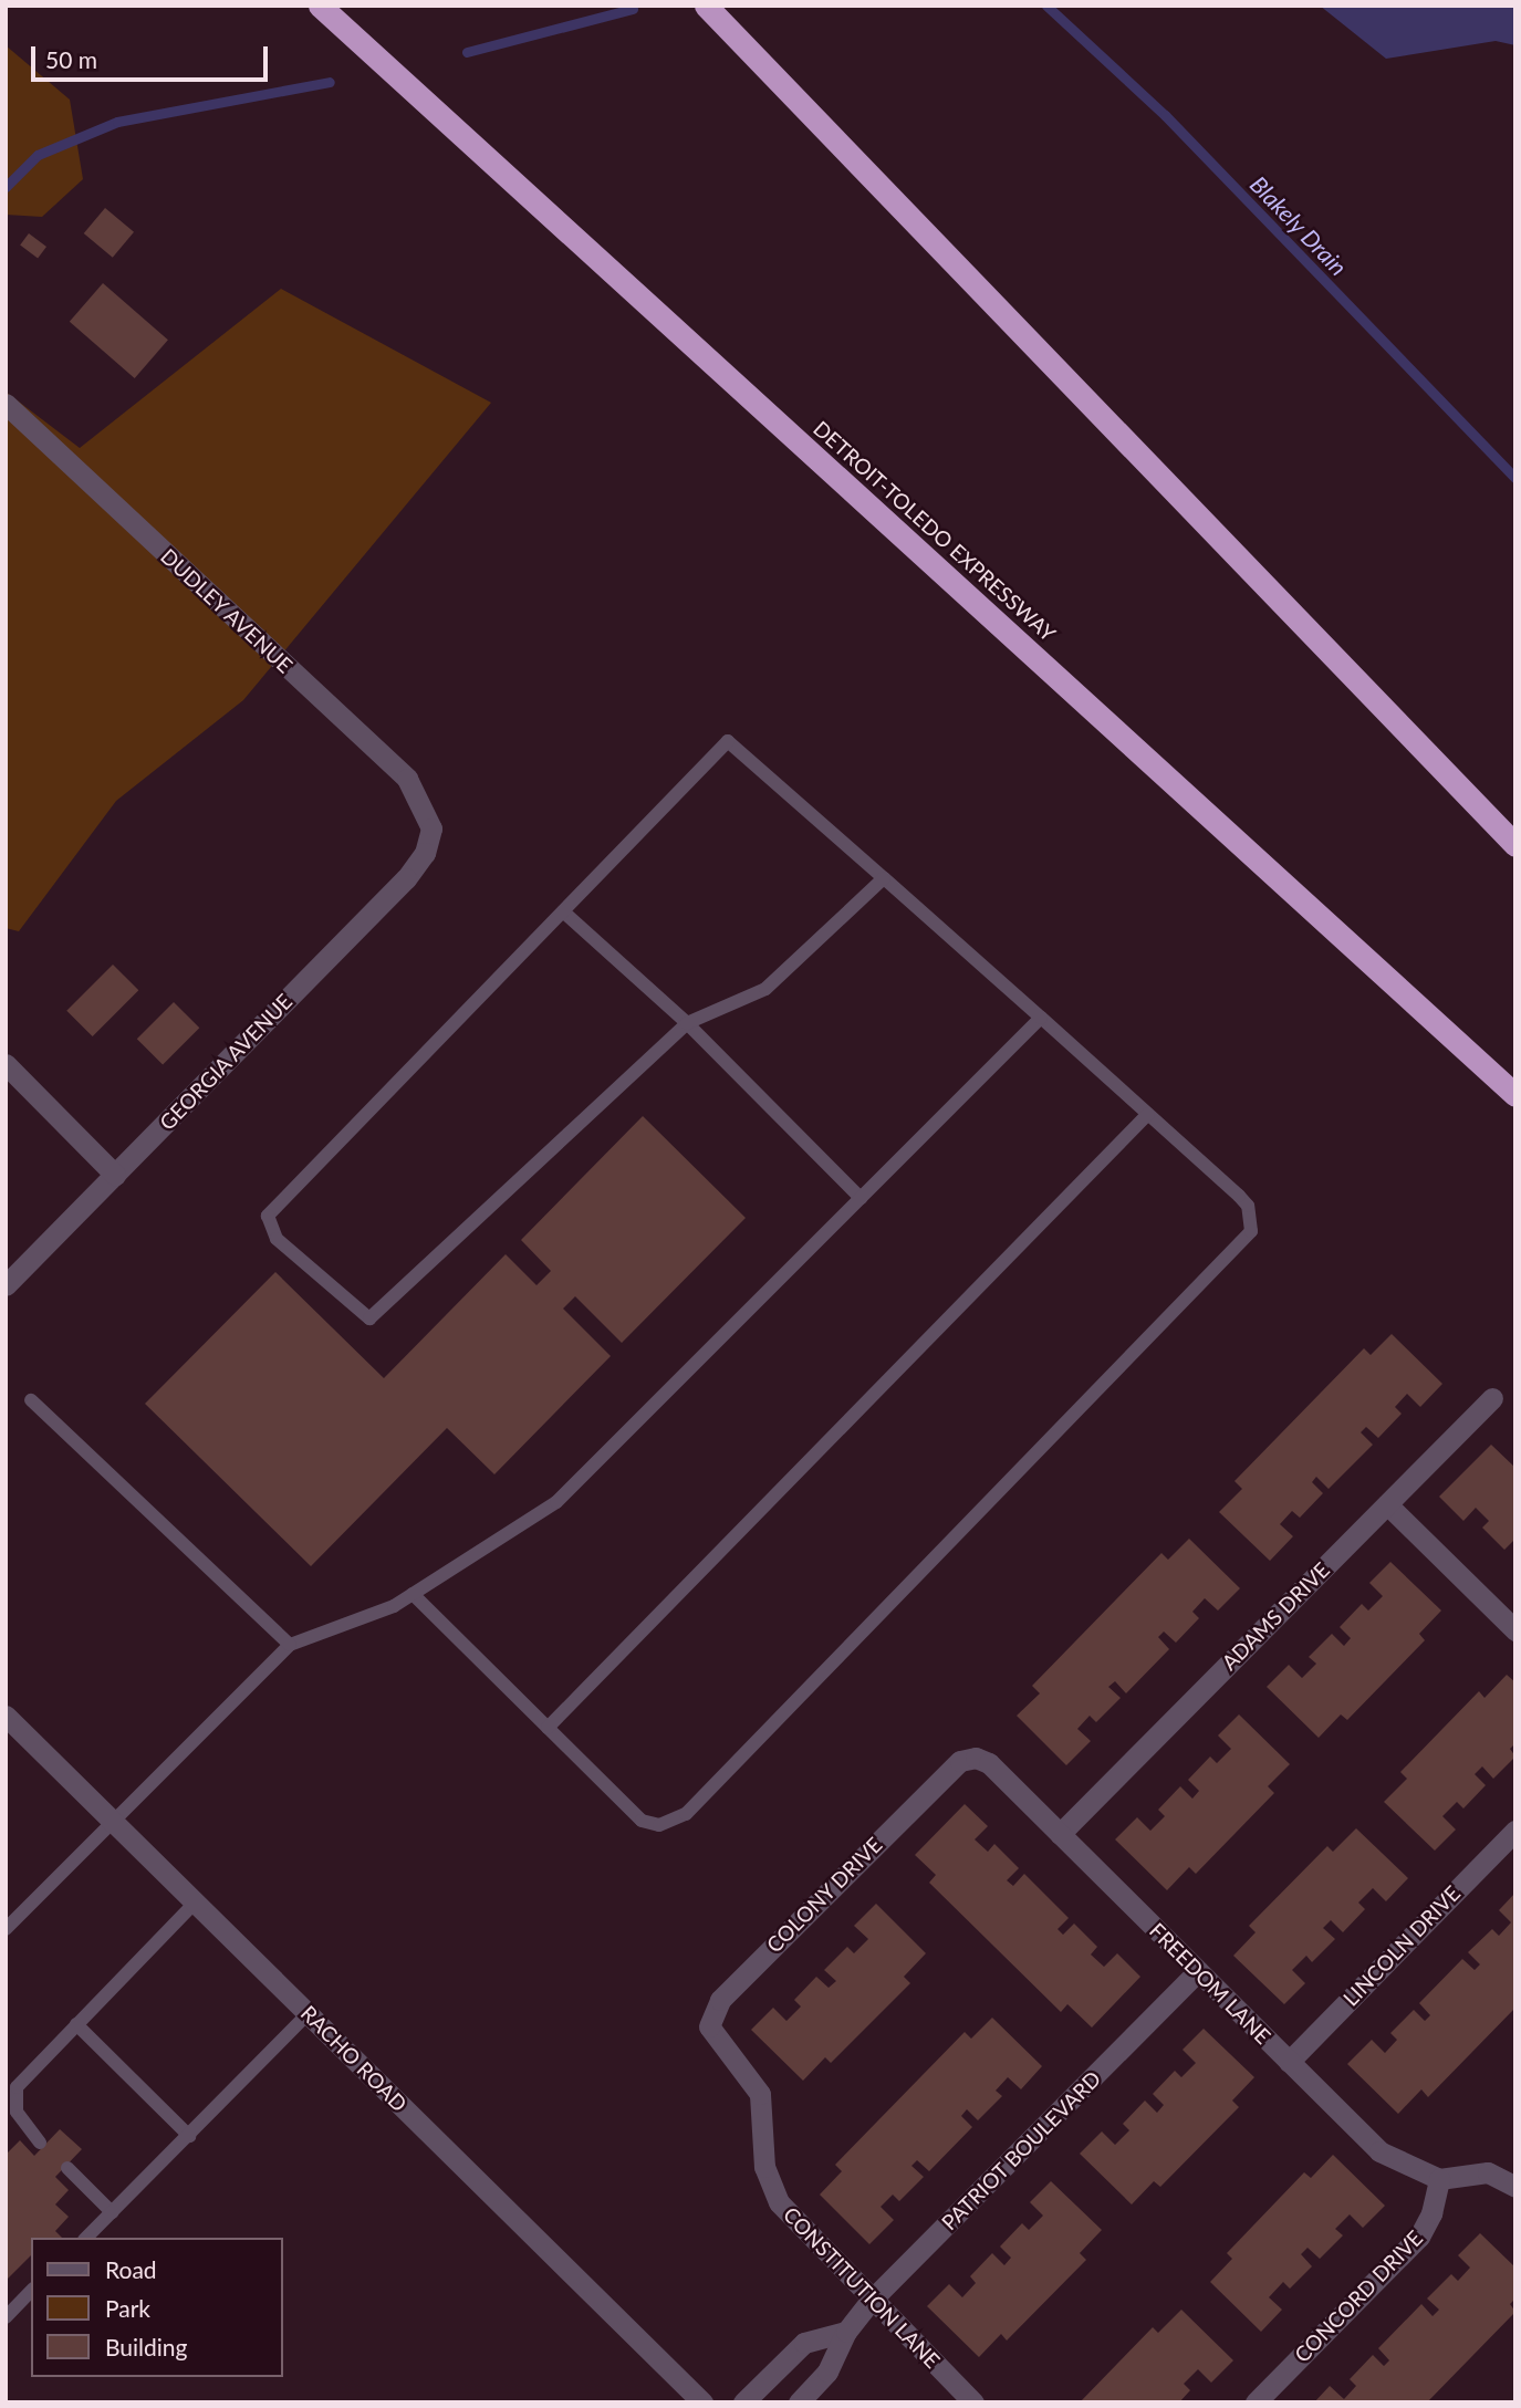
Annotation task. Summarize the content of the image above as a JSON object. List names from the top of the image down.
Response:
{
  "streets": {
    "highway": ["DETROIT-TOLEDO EXPRESSWAY"],
    "street": [
      "DUDLEY AVENUE",
      "GEORGIA AVENUE",
      "ADAMS DRIVE",
      "COLONY DRIVE",
      "LINCOLN DRIVE",
      "FREEDOM LANE",
      "RACHO ROAD",
      "PATRIOT BOULEVARD",
      "CONSTITUTION LANE",
      "CONCORD DRIVE"
    ]
  },
  "crossings": [
    ["DUDLEY AVENUE", "GEORGIA AVENUE"],
    ["ADAMS DRIVE", "FREEDOM LANE"],
    ["COLONY DRIVE", "FREEDOM LANE"],
    ["COLONY DRIVE", "CONSTITUTION LANE"],
    ["LINCOLN DRIVE", "FREEDOM LANE"],
    ["FREEDOM LANE", "PATRIOT BOULEVARD"],
    ["FREEDOM LANE", "CONCORD DRIVE"],
    ["PATRIOT BOULEVARD", "CONSTITUTION LANE"]
  ],
  "water": ["Blakely Drain"],
  "legend": ["Road", "Park", "Building"],
  "scale_bar": "50 m"
}
